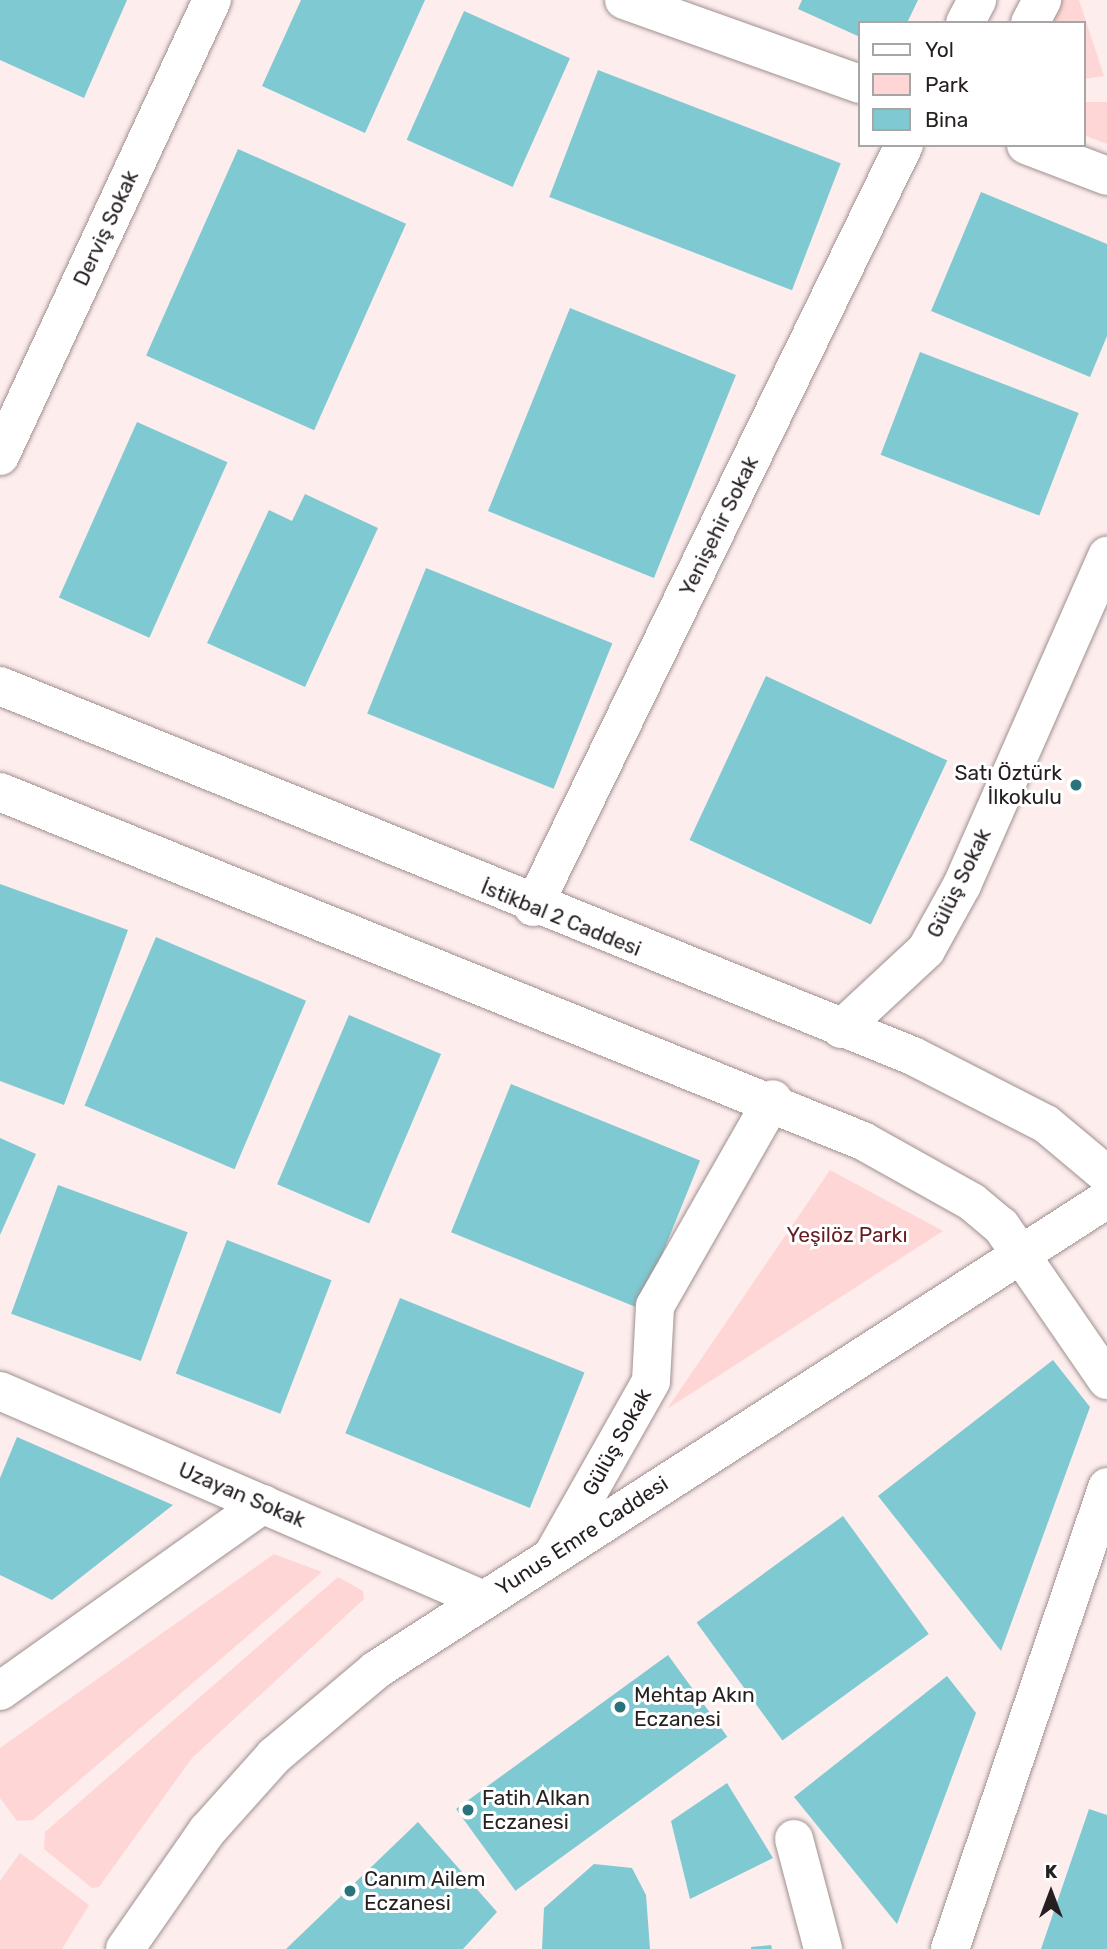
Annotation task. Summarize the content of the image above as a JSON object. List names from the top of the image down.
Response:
{
  "streets": {
    "street": [
      "Derviş Sokak",
      "Yenişehir Sokak",
      "Gülüş Sokak",
      "İstikbal 2 Caddesi",
      "Uzayan Sokak",
      "Yunus Emre Caddesi"
    ]
  },
  "crossings": [
    ["Yenişehir Sokak", "İstikbal 2 Caddesi"],
    ["Gülüş Sokak", "İstikbal 2 Caddesi"],
    ["Gülüş Sokak", "Yunus Emre Caddesi"],
    ["Uzayan Sokak", "Yunus Emre Caddesi"]
  ],
  "parks": ["Yeşilöz Parkı"],
  "places": [
    "Satı Öztürk İlkokulu",
    "Mehtap Akın Eczanesi",
    "Fatih Alkan Eczanesi",
    "Canım Ailem Eczanesi"
  ],
  "legend": ["Yol", "Park", "Bina"],
  "north": "top"
}
